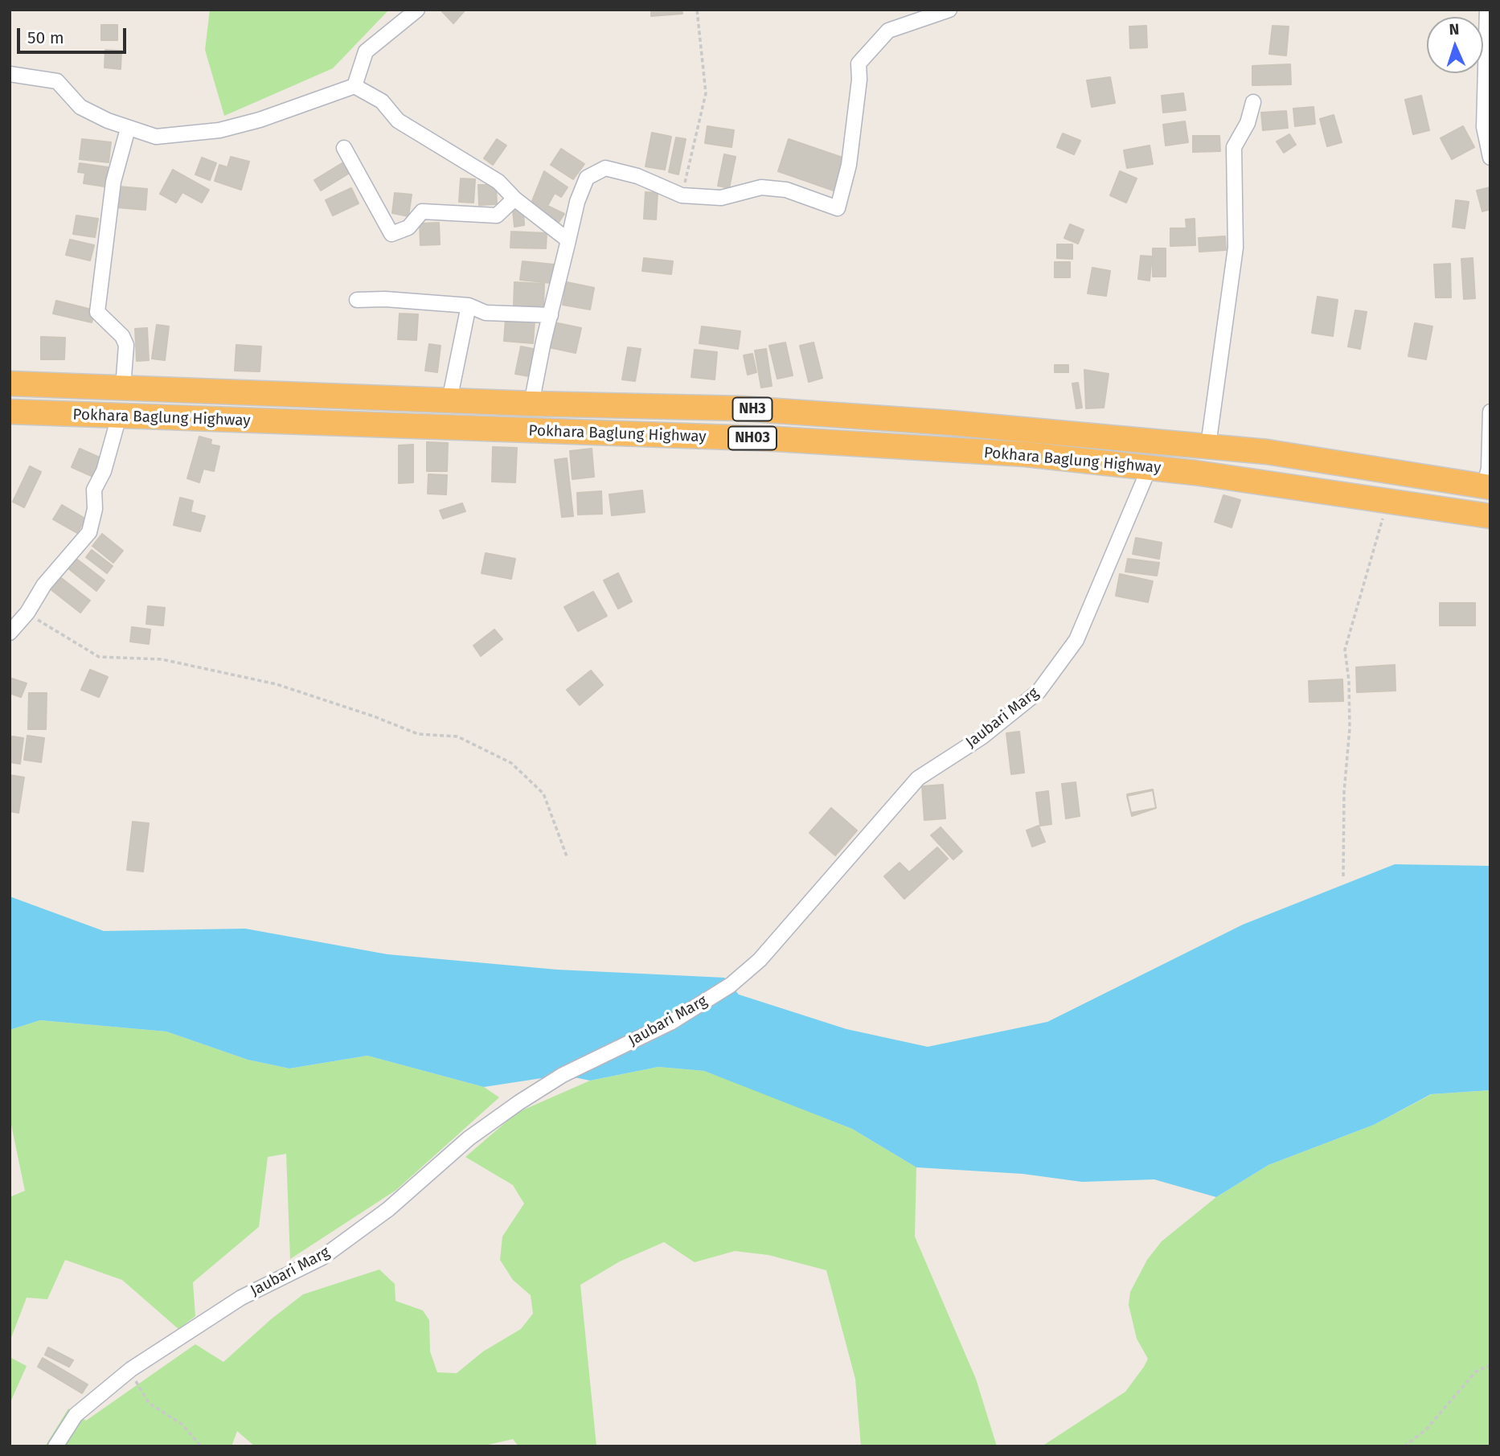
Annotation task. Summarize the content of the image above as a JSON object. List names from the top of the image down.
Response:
{
  "streets": {
    "highway": ["NH3", "Pokhara Baglung Highway", "NH03"],
    "street": ["Jaubari Marg"]
  },
  "crossings": [
    ["Pokhara Baglung Highway", "Jaubari Marg"]
  ],
  "scale_bar": "50 m",
  "north": "top"
}
